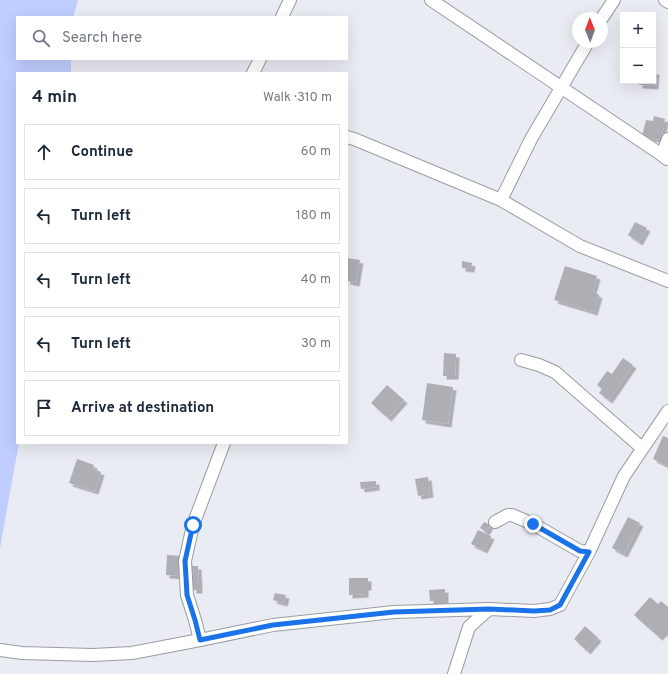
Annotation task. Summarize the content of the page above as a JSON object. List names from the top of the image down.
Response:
{
  "north": "top",
  "page": {
    "map_buttons": ["+", "−"],
    "search": "Search here",
    "heading": ["4 min", "Walk · 310 m"],
    "list": [
      ["Continue", "60 m"],
      ["Turn left", "180 m"],
      ["Turn left", "40 m"],
      ["Turn left", "30 m"],
      "Arrive at destination"
    ]
  }
}
